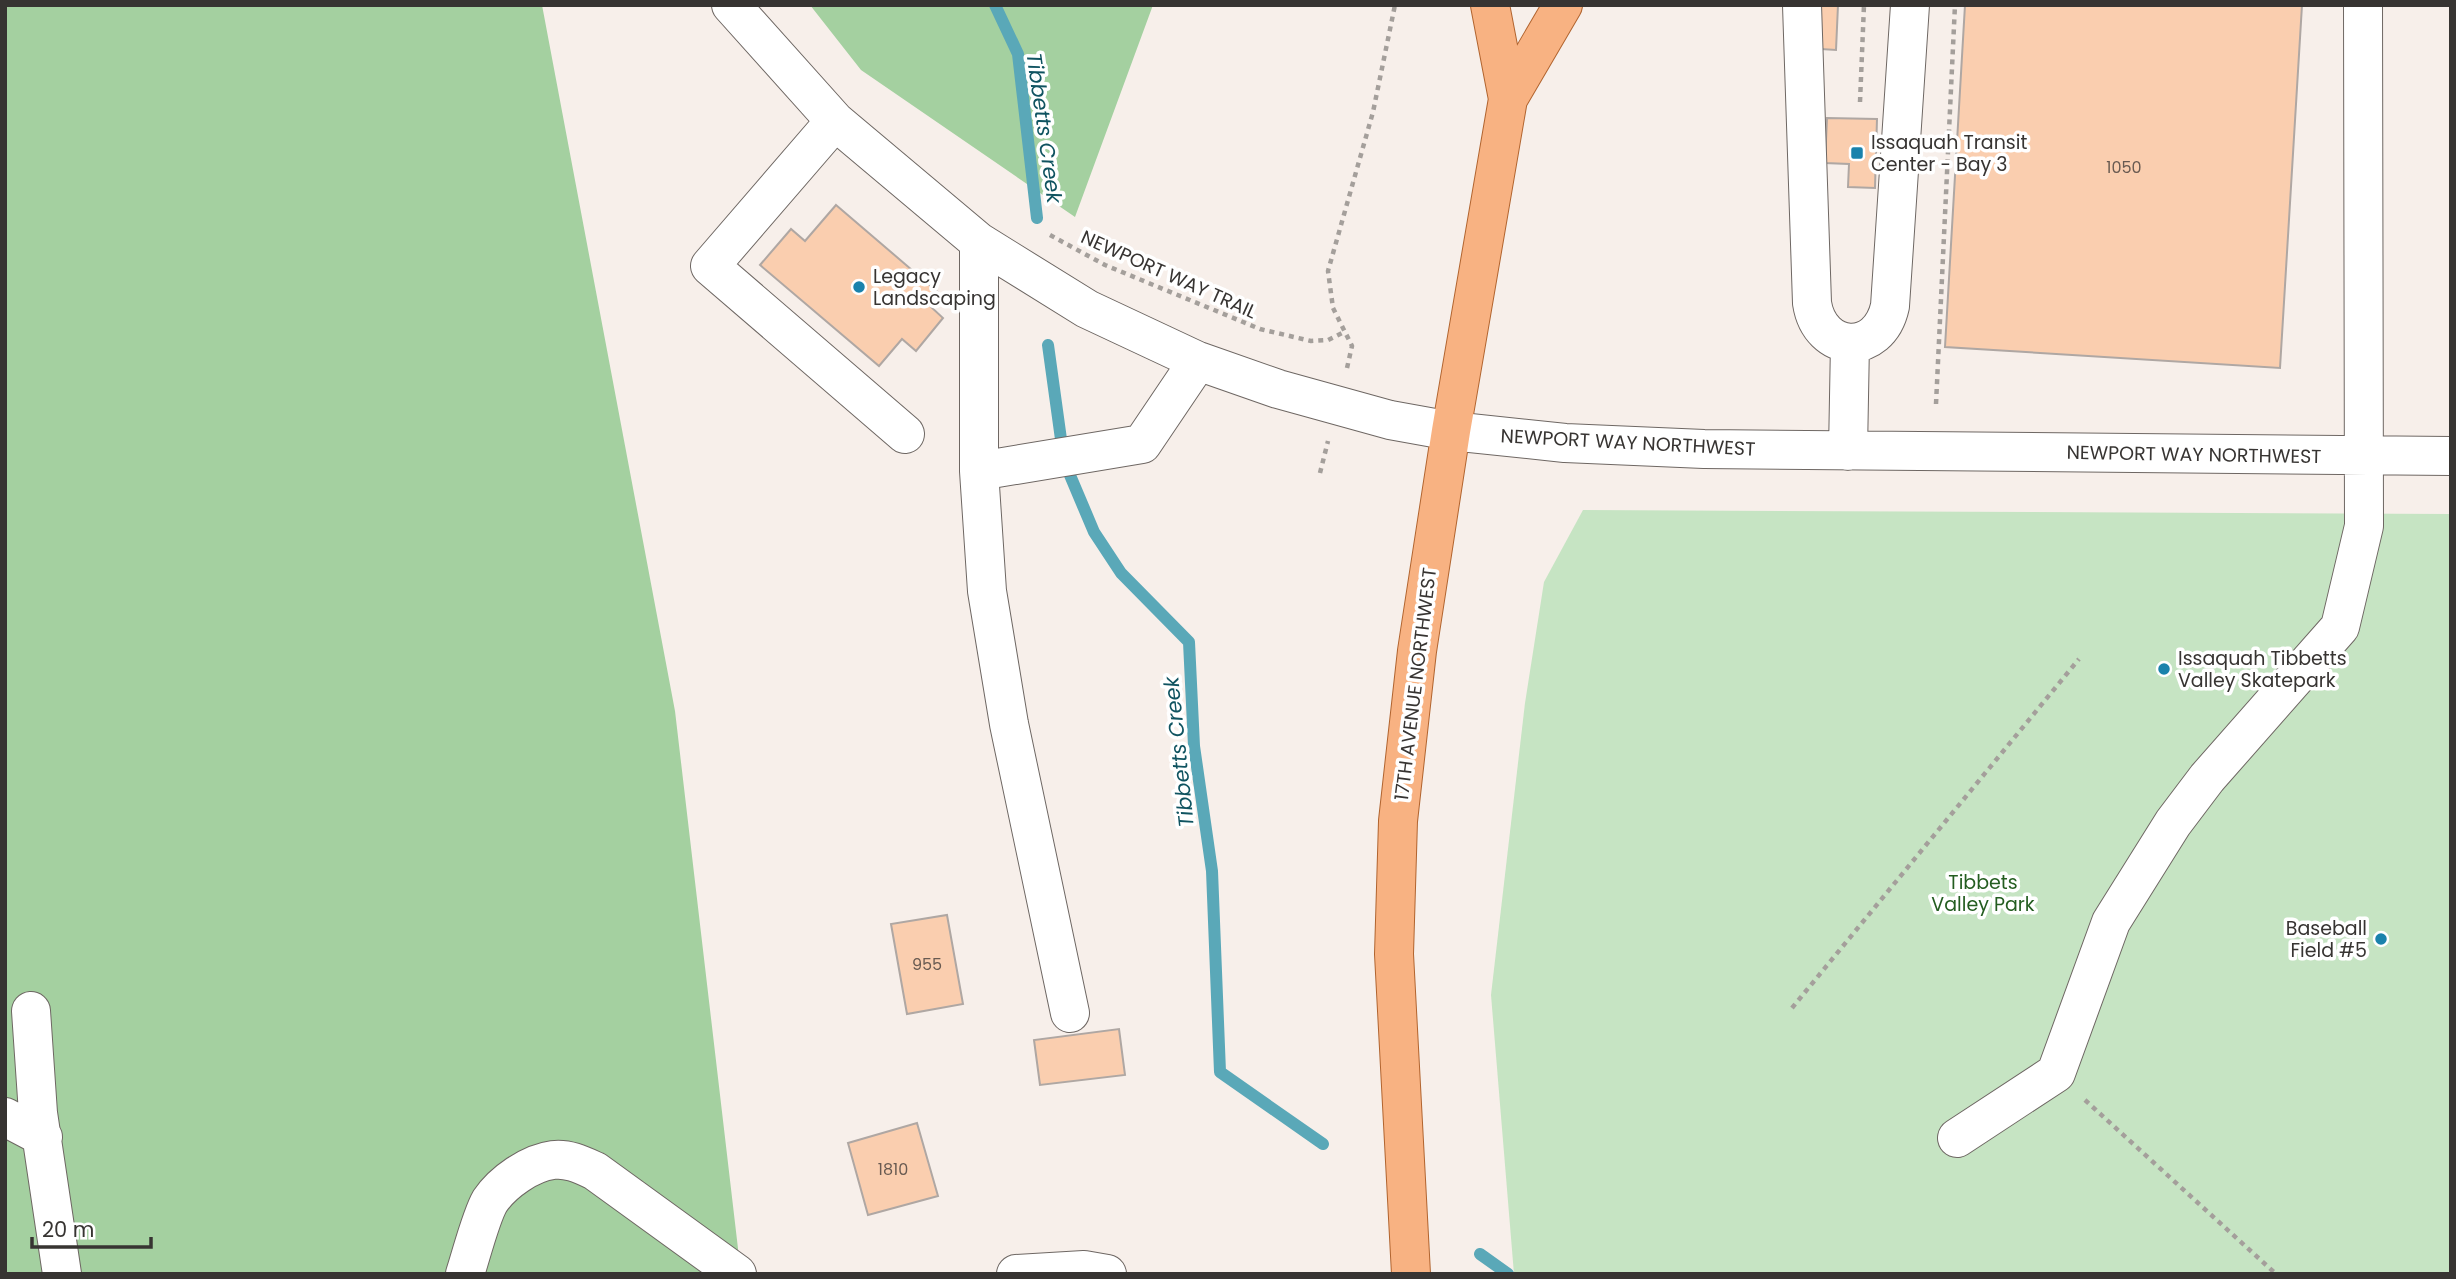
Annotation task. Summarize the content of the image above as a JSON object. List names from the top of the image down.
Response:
{
  "streets": {
    "main road": ["17TH AVENUE NORTHWEST"],
    "street": ["NEWPORT WAY NORTHWEST"],
    "path": ["NEWPORT WAY TRAIL"]
  },
  "crossings": [
    ["NEWPORT WAY NORTHWEST", "17TH AVENUE NORTHWEST"]
  ],
  "water": ["Tibbetts Creek"],
  "parks": ["Tibbets Valley Park"],
  "places": {
    "transit": ["Issaquah Transit Center - Bay 3"],
    "other": ["Legacy Landscaping", "Issaquah Tibbetts Valley Skatepark", "Baseball Field #5"]
  },
  "house_numbers": ["1050", "955", "1810"],
  "scale_bar": "20 m"
}
